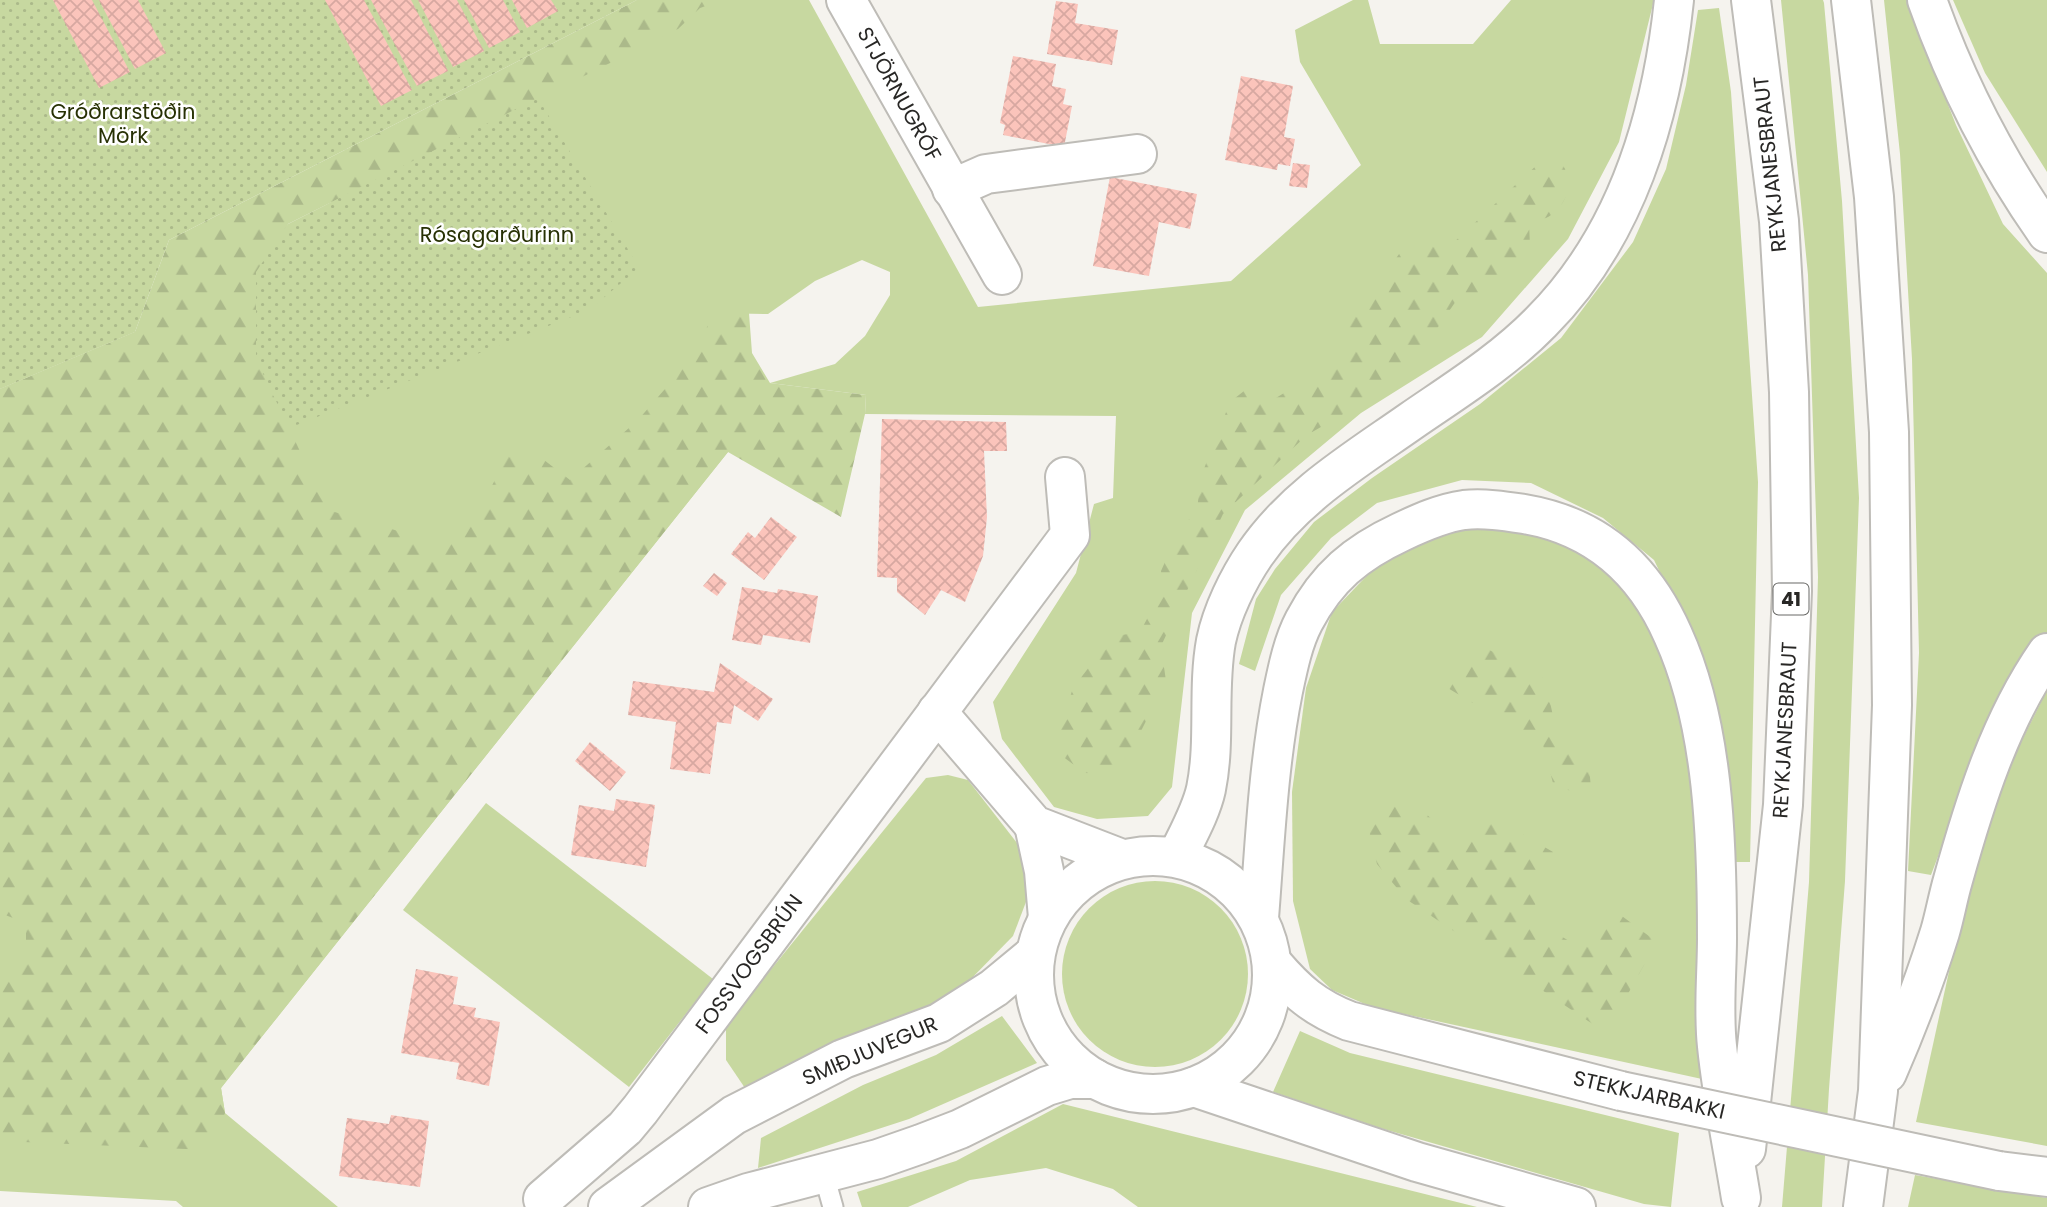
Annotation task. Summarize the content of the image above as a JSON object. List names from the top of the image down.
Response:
{
  "streets": {
    "main road": [
      "STJÖRNUGRÓF",
      "REYKJANESBRAUT",
      "41",
      "FOSSVOGSBRÚN",
      "SMIÐJUVEGUR",
      "STEKKJARBAKKI"
    ]
  },
  "crossings": [
    ["SMIÐJUVEGUR", "STEKKJARBAKKI"]
  ],
  "parks": ["Gróðrarstöðin Mörk", "Rósagarðurinn"]
}
